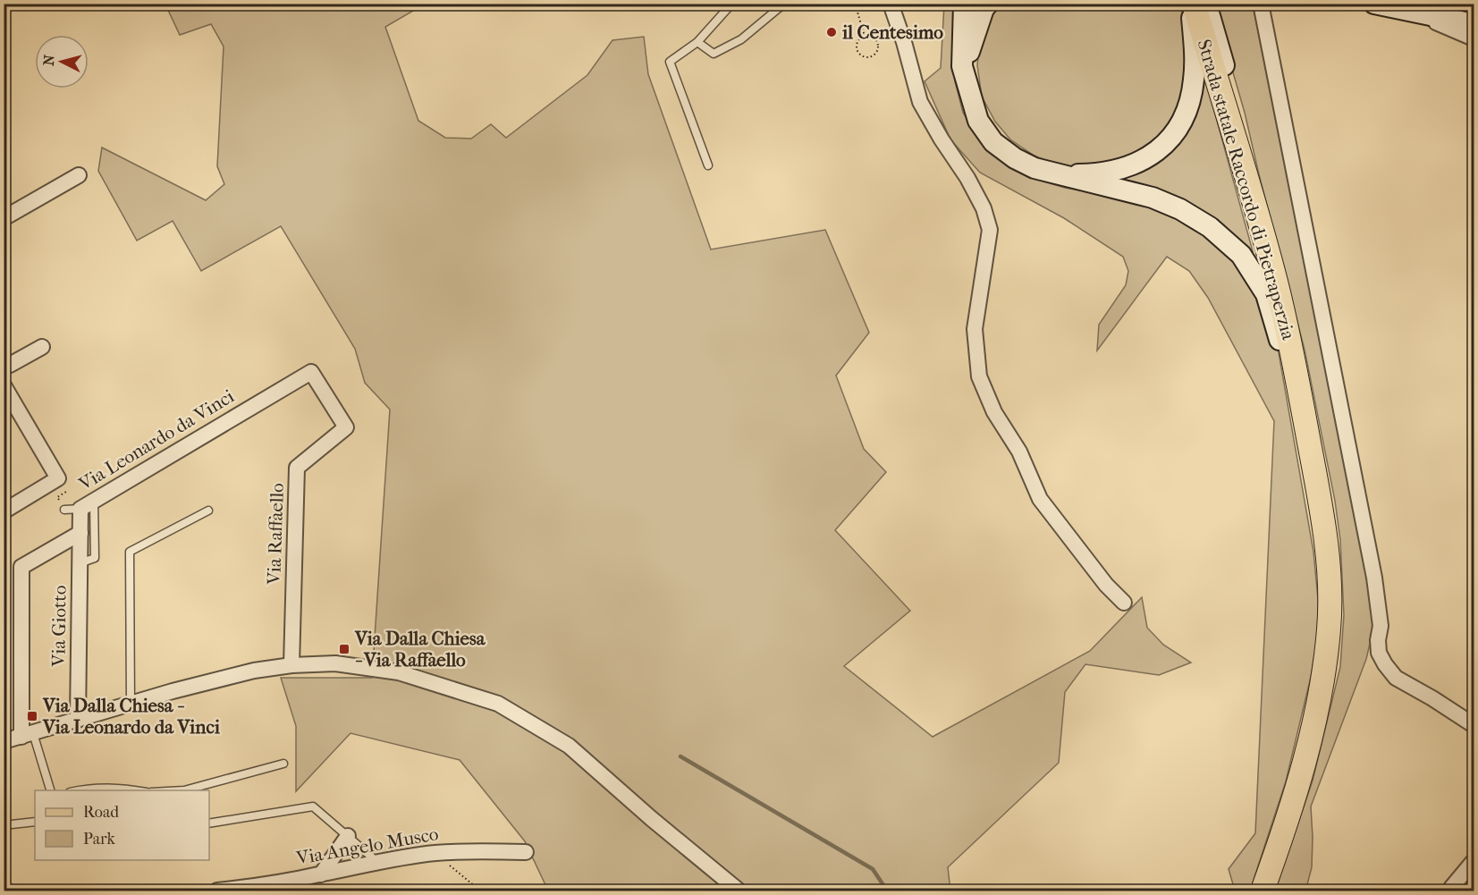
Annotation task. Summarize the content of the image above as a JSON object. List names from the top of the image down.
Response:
{
  "streets": {
    "main road": ["Strada statale Raccordo di Pietraperzia"],
    "street": [
      "Via Leonardo da Vinci",
      "Via Raffaello",
      "Via Giotto",
      "Via Angelo Musco"
    ]
  },
  "crossings": [
    ["Via Leonardo da Vinci", "Via Raffaello"],
    ["Via Leonardo da Vinci", "Via Giotto"]
  ],
  "places": {
    "other": ["il Centesimo"],
    "transit": ["Via Dalla Chiesa - Via Raffaello", "Via Dalla Chiesa - Via Leonardo da Vinci"]
  },
  "legend": ["Road", "Park"],
  "north": "left"
}
